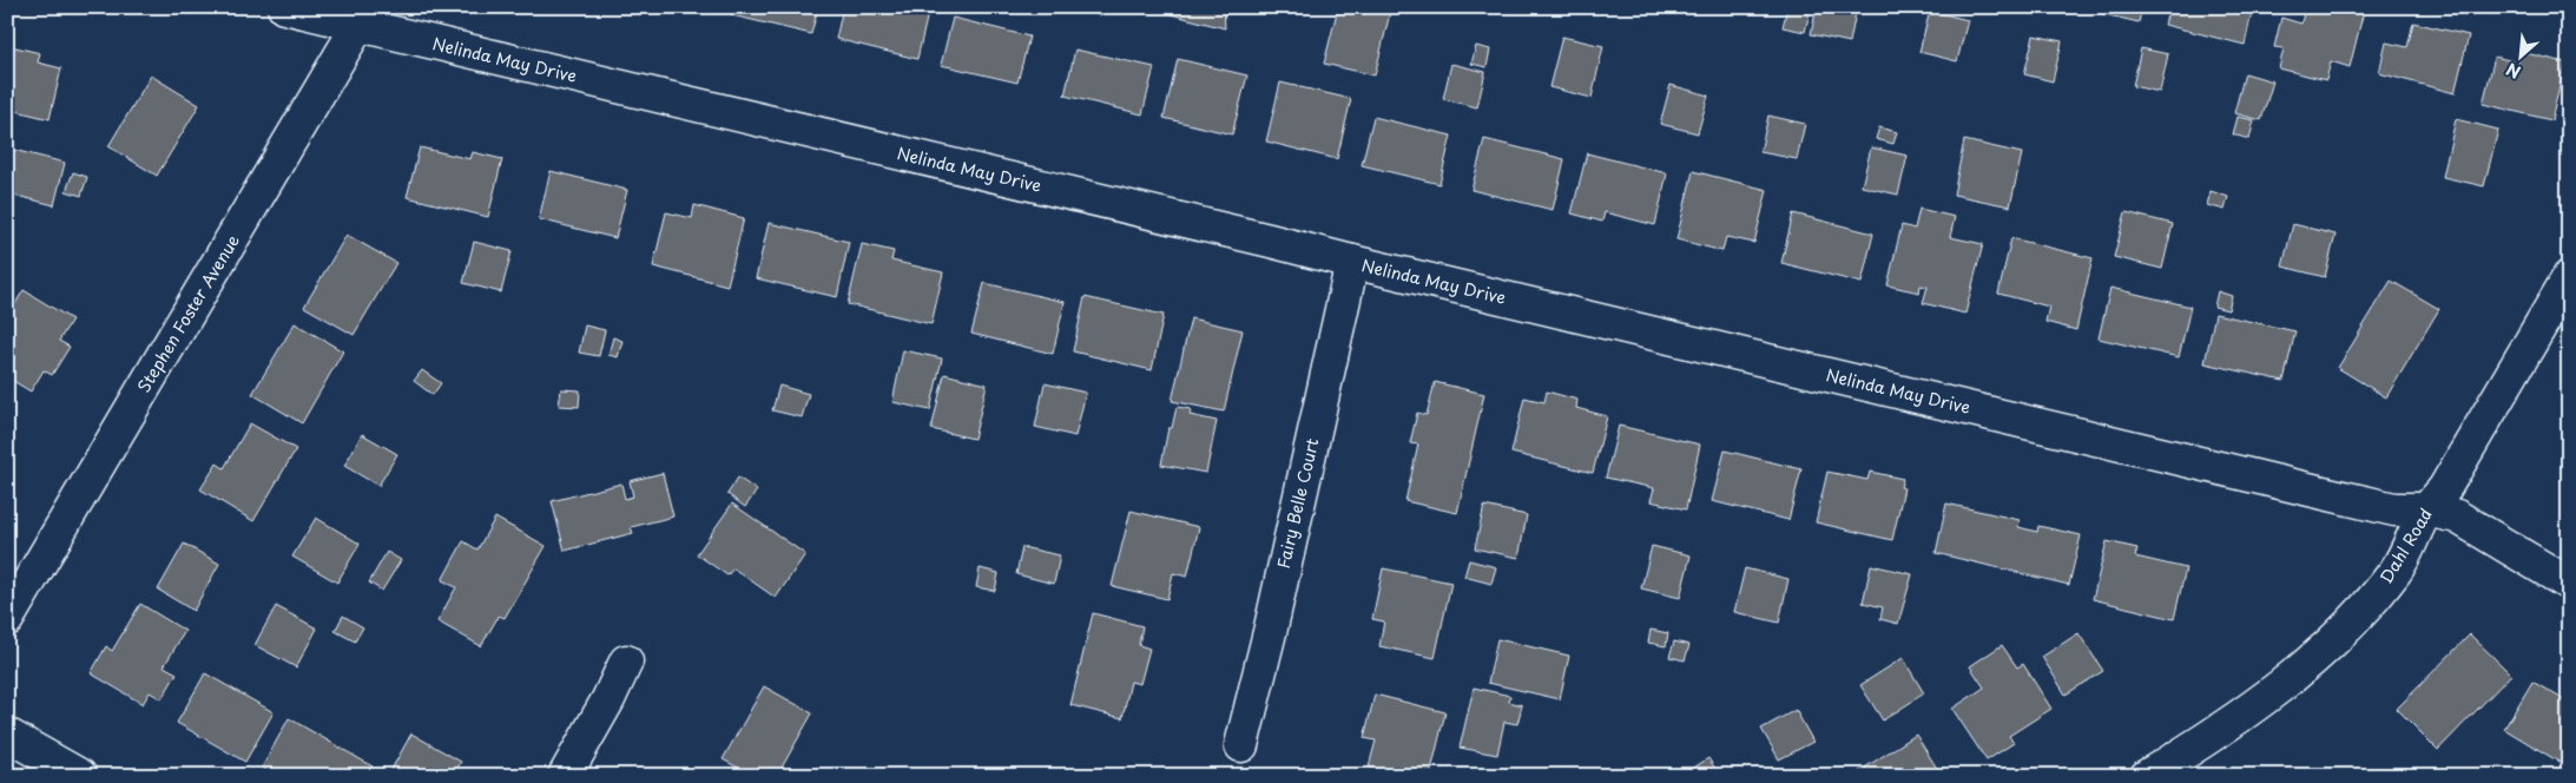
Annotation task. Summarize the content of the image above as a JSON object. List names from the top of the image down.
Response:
{
  "streets": {
    "street": [
      "Nelinda May Drive",
      "Stephen Foster Avenue",
      "Fairy Belle Court",
      "Dahl Road"
    ]
  },
  "crossings": [
    ["Nelinda May Drive", "Stephen Foster Avenue"],
    ["Nelinda May Drive", "Fairy Belle Court"],
    ["Nelinda May Drive", "Dahl Road"]
  ],
  "north": "bottom left"
}
